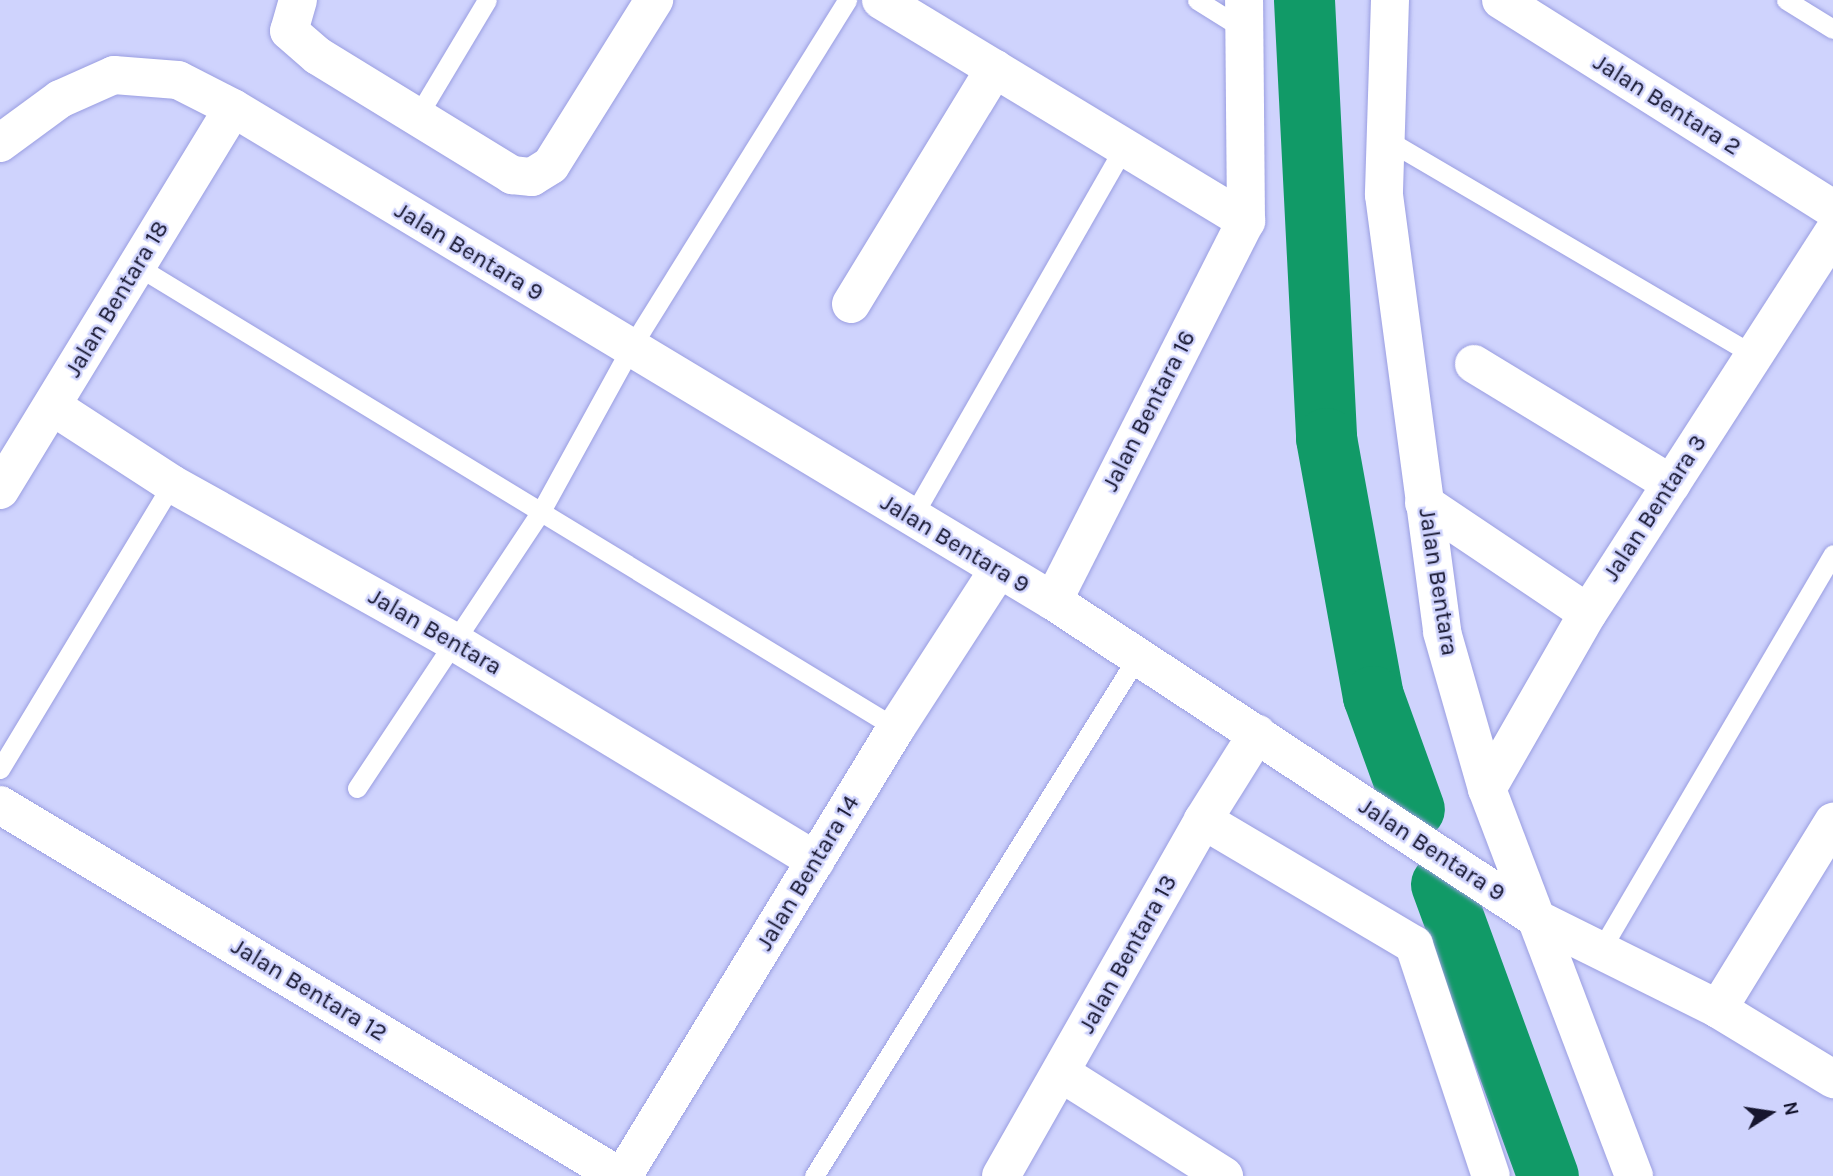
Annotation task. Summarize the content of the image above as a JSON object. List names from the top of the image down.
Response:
{
  "streets": {
    "street": [
      "Jalan Bentara 2",
      "Jalan Bentara 9",
      "Jalan Bentara 18",
      "Jalan Bentara 16",
      "Jalan Bentara 3",
      "Jalan Bentara",
      "Jalan Bentara 14",
      "Jalan Bentara 13",
      "Jalan Bentara 12"
    ]
  },
  "crossings": [
    ["Jalan Bentara 9", "Jalan Bentara 18"],
    ["Jalan Bentara 9", "Jalan Bentara 16"],
    ["Jalan Bentara 9", "Jalan Bentara"],
    ["Jalan Bentara 9", "Jalan Bentara 14"],
    ["Jalan Bentara 9", "Jalan Bentara 13"],
    ["Jalan Bentara 18", "Jalan Bentara"],
    ["Jalan Bentara 3", "Jalan Bentara"],
    ["Jalan Bentara", "Jalan Bentara 14"],
    ["Jalan Bentara 14", "Jalan Bentara 12"]
  ],
  "north": "right"
}
